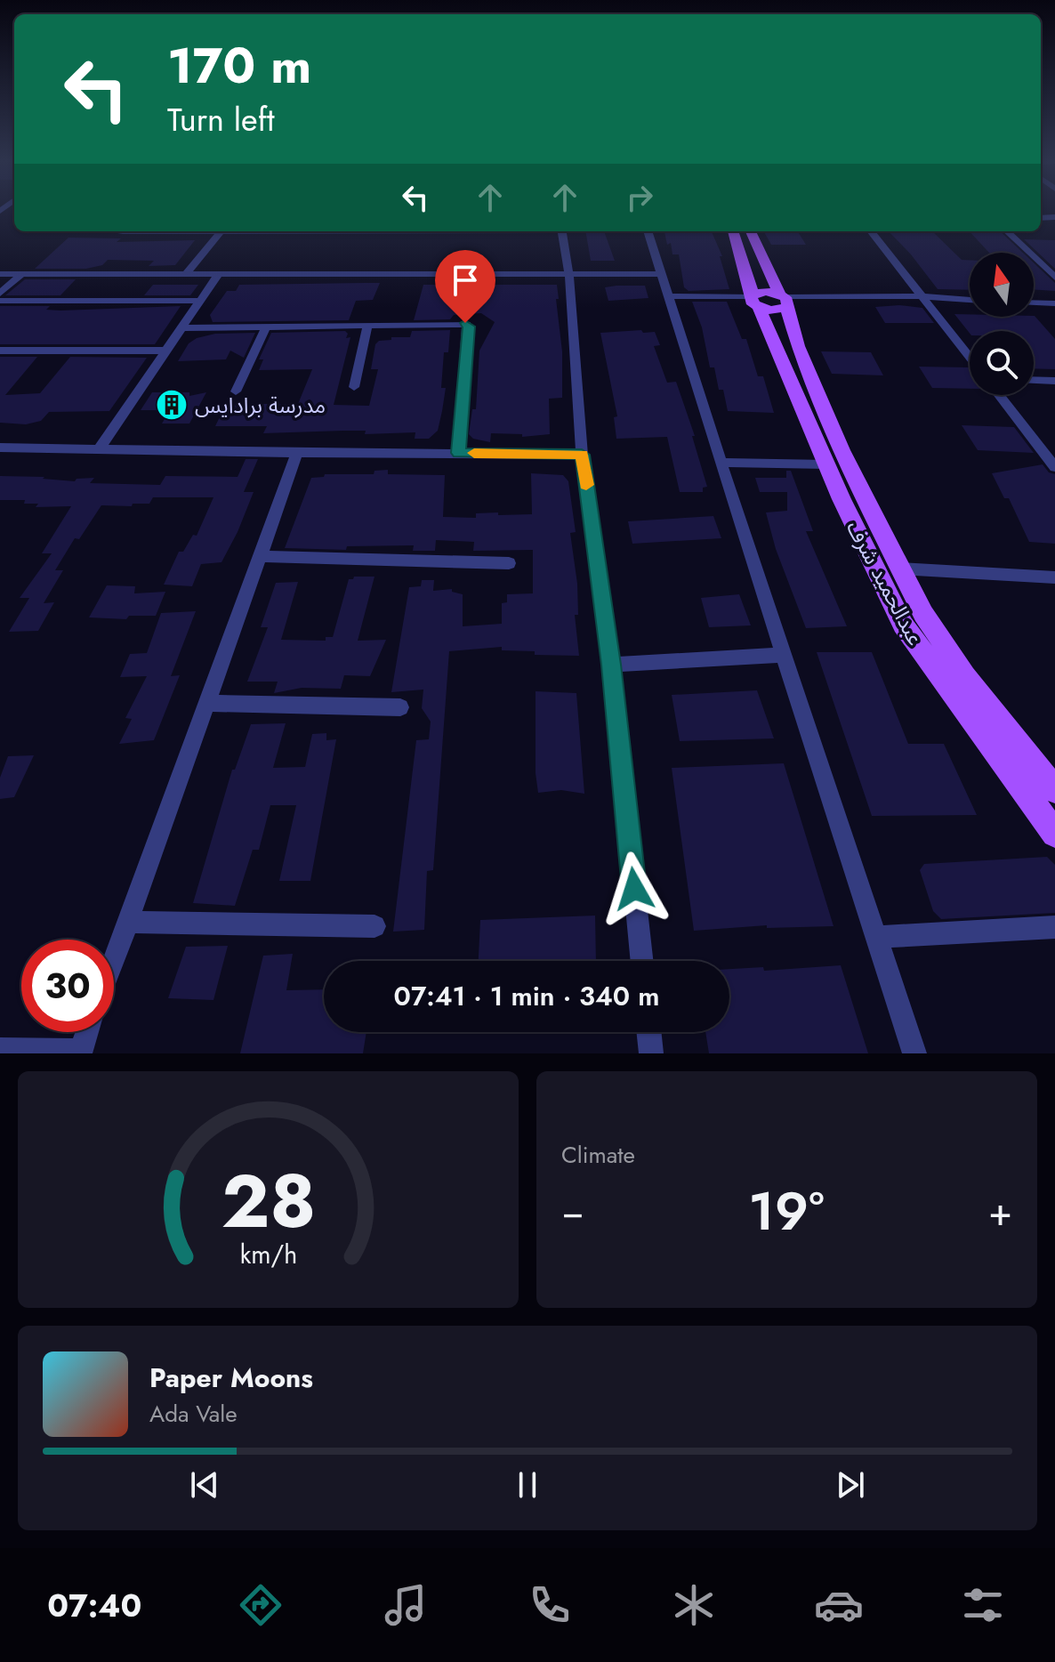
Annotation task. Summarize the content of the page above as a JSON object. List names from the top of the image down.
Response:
{
  "streets": {
    "main road": ["عبدالحميد شرف"]
  },
  "places": {
    "building": ["مدرسة برادايس"]
  },
  "north": "top",
  "page": {
    "turn": ["170 m", "Turn left"],
    "limit": "30",
    "trip": "07:41 · 1 min · 340 m",
    "tile": "Climate",
    "heat": ["−", "19°", "+"],
    "song": ["Paper Moons", "Ada Vale"],
    "tabs": "07:40",
    "gauge": ["28", "km/h"]
  }
}
